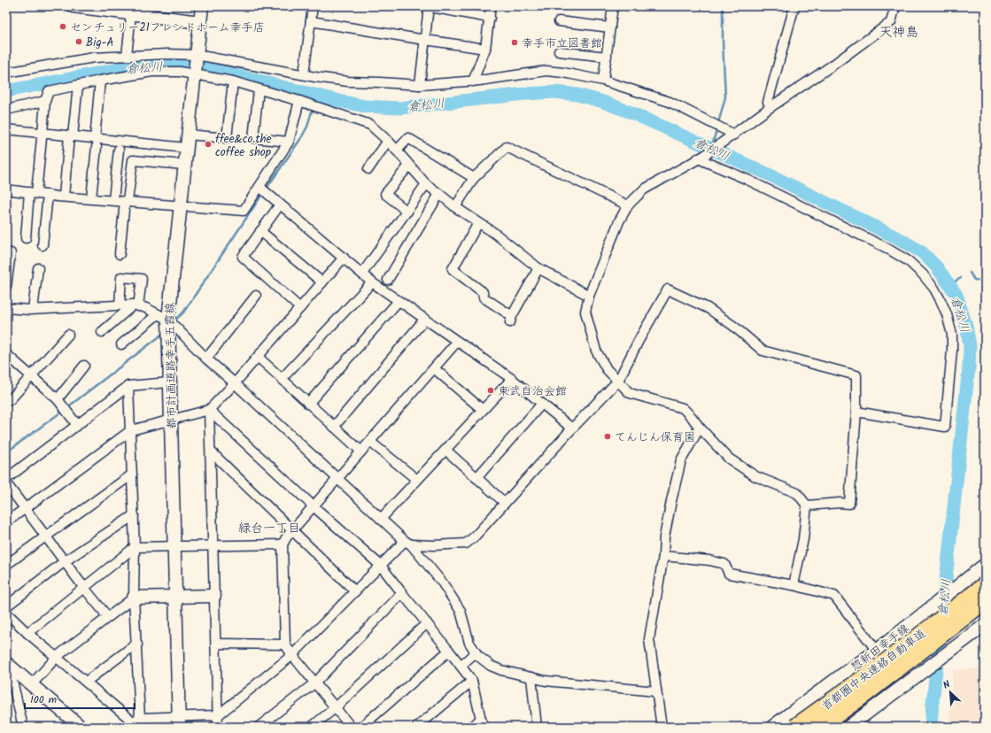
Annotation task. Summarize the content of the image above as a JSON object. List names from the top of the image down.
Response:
{
  "streets": {
    "highway": ["首都圏中央連絡自動車道"],
    "street": ["都市計画道路幸手五霞線", "惣新田幸手線"]
  },
  "districts": ["天神島", "緑台一丁目"],
  "water": ["倉松川"],
  "places": [
    "センチュリー21フレンドホーム幸手店",
    "Big-A",
    "幸手市立図書館",
    "ffee&co.the coffee shop",
    "東武自治会館",
    "てんじん保育園"
  ],
  "scale_bar": "100 m",
  "north": "top left"
}
